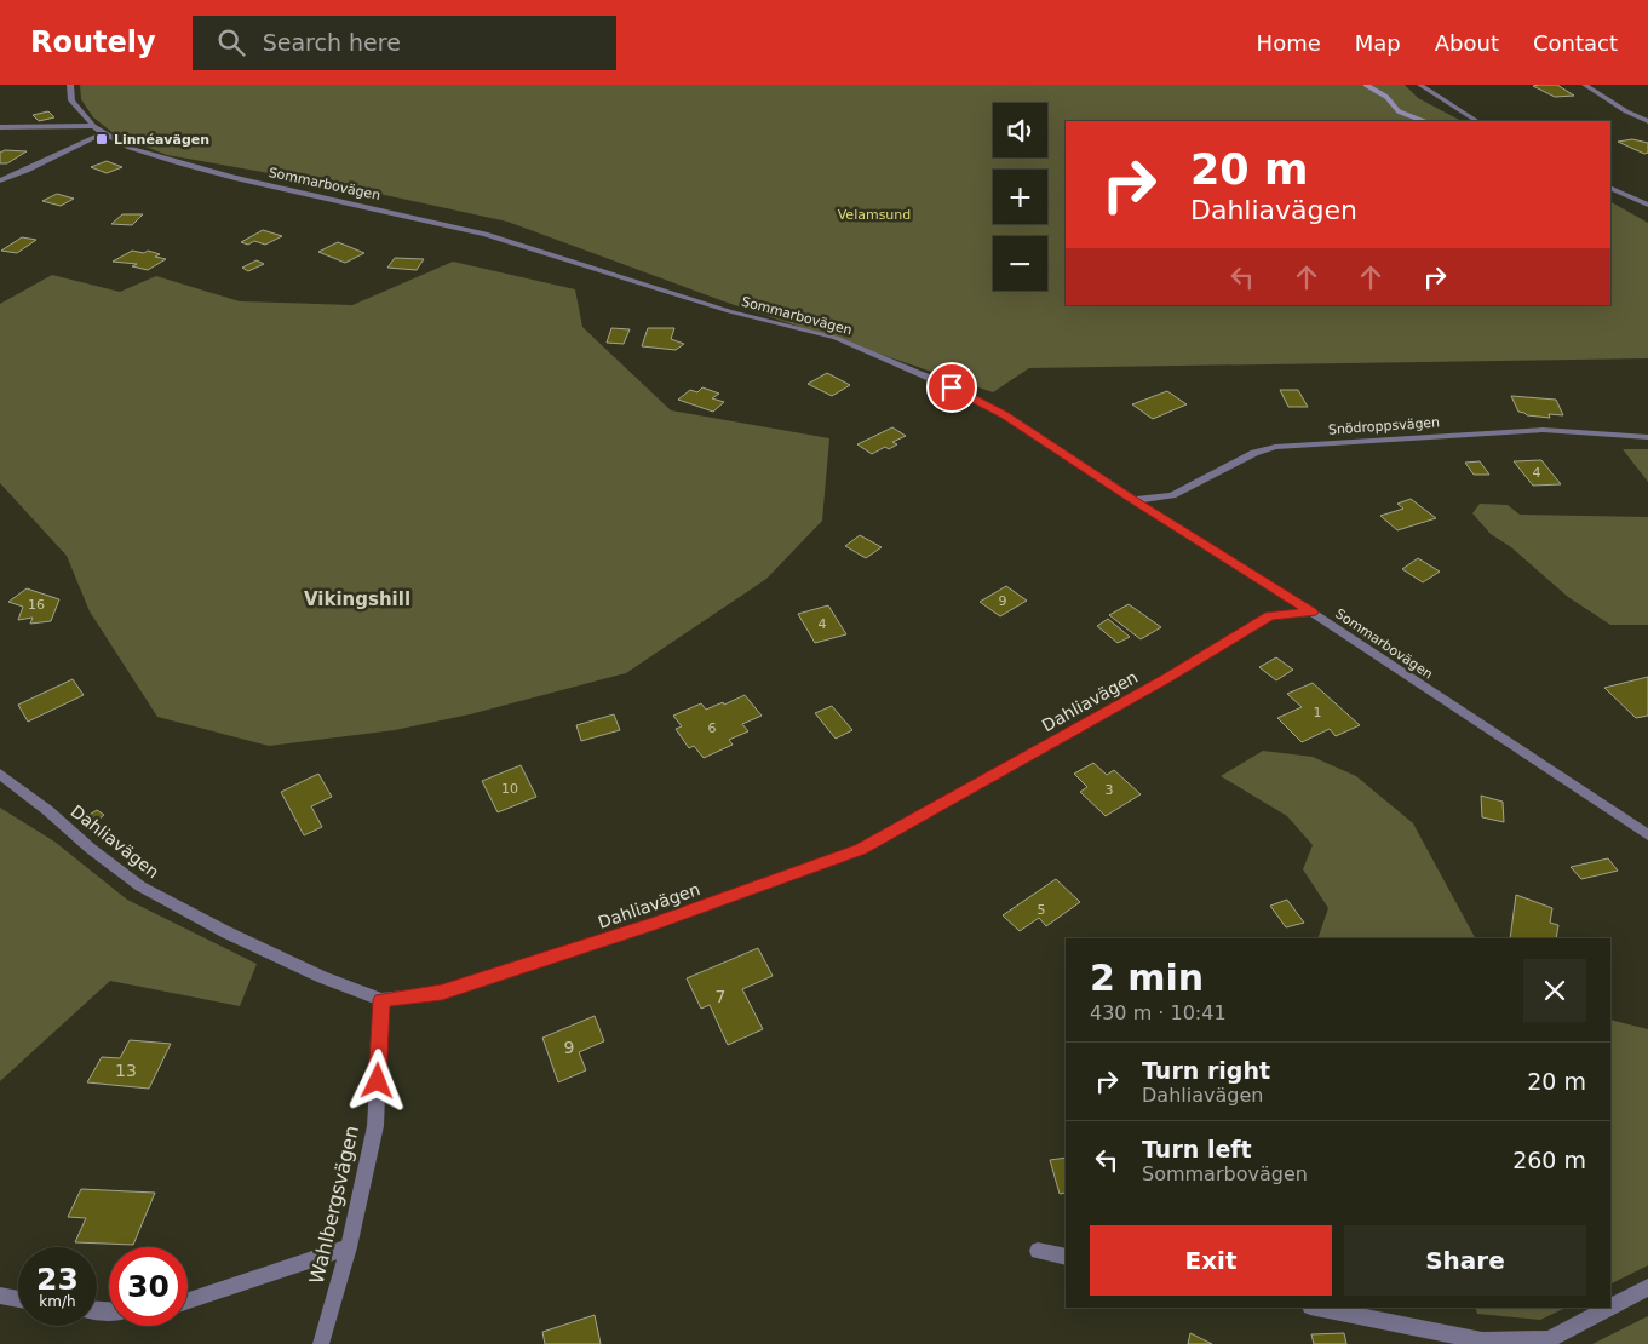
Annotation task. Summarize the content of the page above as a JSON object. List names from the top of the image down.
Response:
{
  "streets": {
    "street": [
      "Sommarbovägen",
      "Snödroppsvägen",
      "Dahliavägen",
      "Wahlbergsvägen"
    ]
  },
  "crossings": [
    ["Sommarbovägen", "Snödroppsvägen"],
    ["Sommarbovägen", "Dahliavägen"],
    ["Dahliavägen", "Wahlbergsvägen"]
  ],
  "districts": ["Vikingshill"],
  "parks": ["Velamsund"],
  "places": {
    "transit": ["Linnéavägen"]
  },
  "house_numbers": [
    "4",
    "9",
    "16",
    "4",
    "1",
    "6",
    "10",
    "3",
    "5",
    "7",
    "9",
    "13"
  ],
  "page": {
    "header": "Routely",
    "search": "Search here",
    "nav": [
      "Home",
      "Map",
      "About",
      "Contact"
    ],
    "map_buttons": ["+", "−"],
    "turn": ["20 m", "Dahliavägen"],
    "heading": ["2 min", "430 m · 10:41"],
    "list": [
      {
        "name": "Turn right",
        "note": "Dahliavägen",
        "value": "20 m"
      },
      {
        "name": "Turn left",
        "note": "Sommarbovägen",
        "value": "260 m"
      }
    ],
    "buttons": ["Exit", "Share"],
    "speed": "23 km/h",
    "limit": "30"
  }
}
